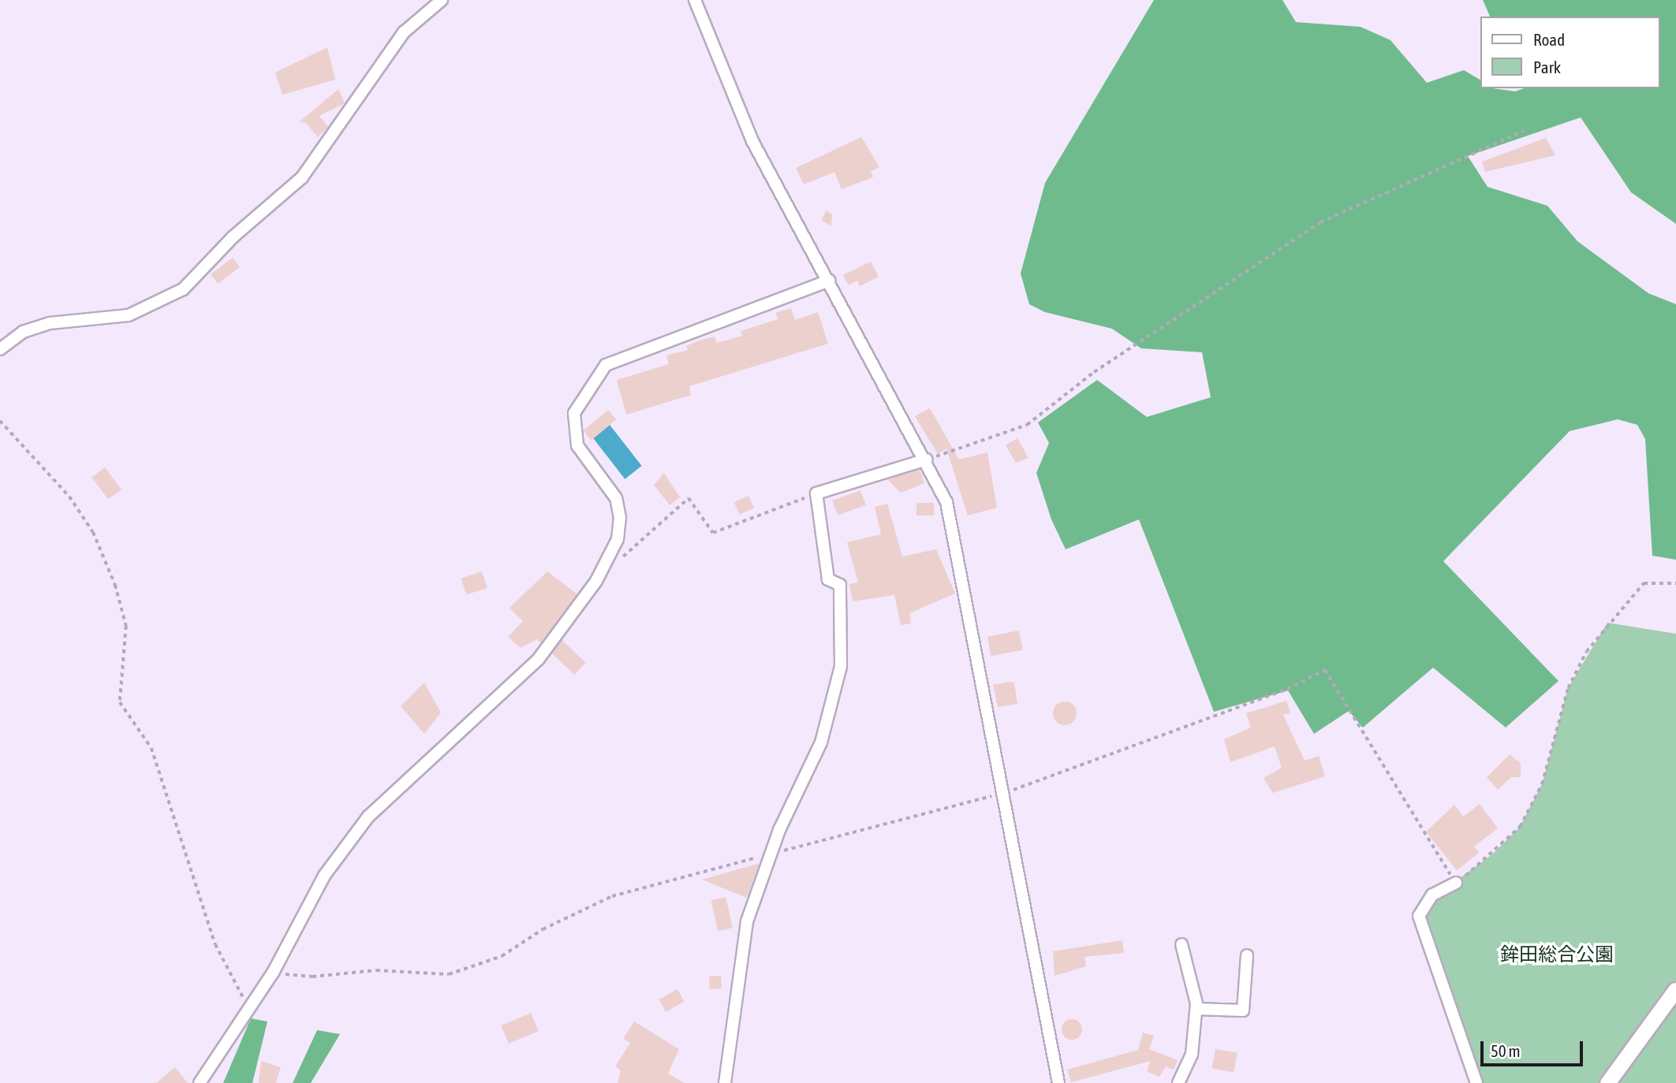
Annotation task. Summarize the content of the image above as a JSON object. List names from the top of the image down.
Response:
{
  "parks": ["鉾田総合公園"],
  "legend": ["Road", "Park"],
  "scale_bar": "50 m"
}
